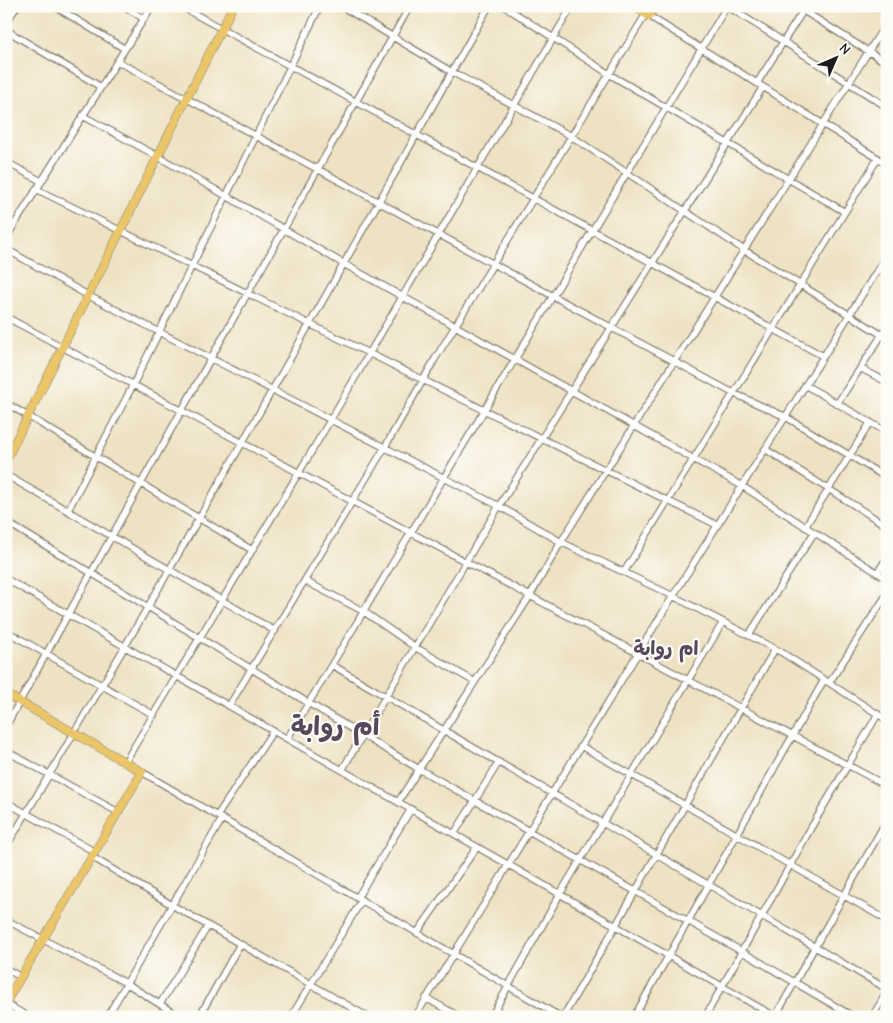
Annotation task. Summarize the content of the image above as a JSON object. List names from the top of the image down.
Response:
{
  "districts": ["ام روابة", "أم روابة"],
  "north": "top right"
}
